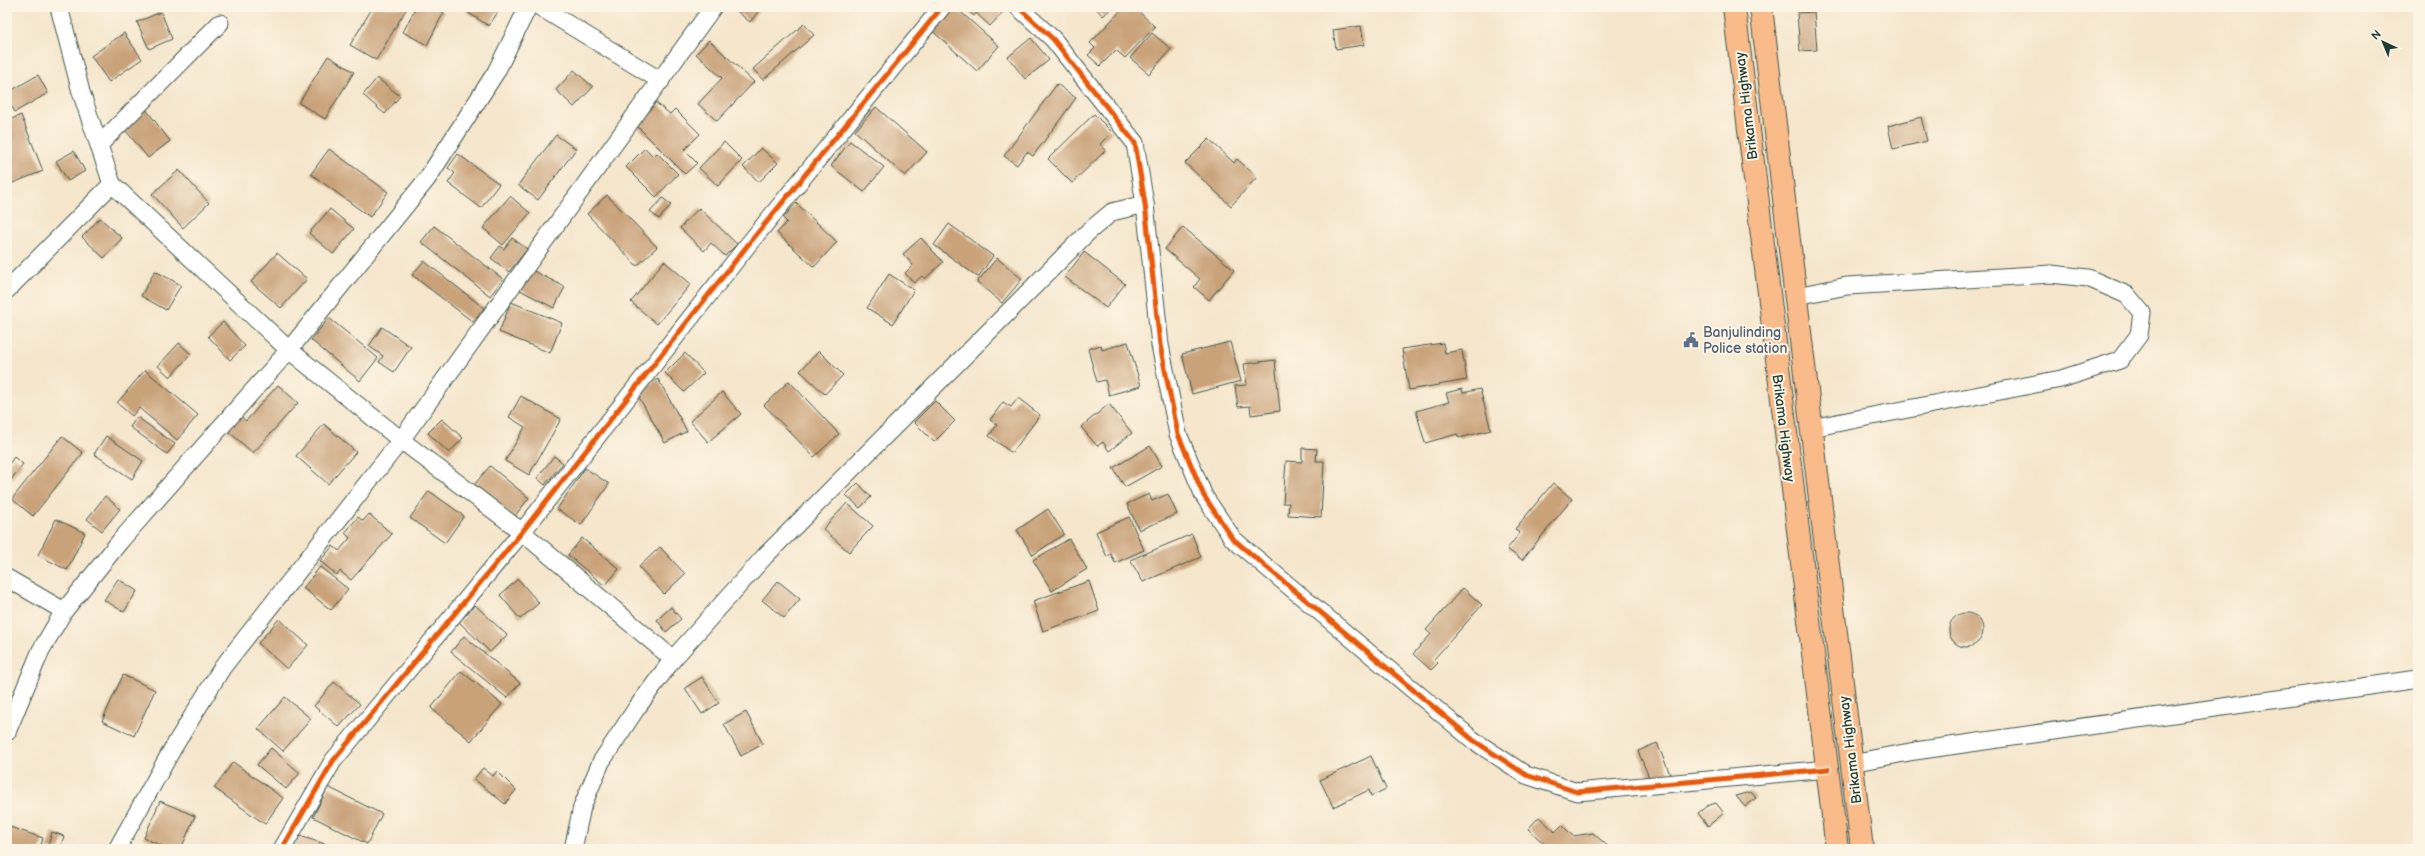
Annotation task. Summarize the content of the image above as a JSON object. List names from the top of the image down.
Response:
{
  "streets": {
    "highway": ["Brikama Highway"]
  },
  "places": {
    "public building": ["Banjulinding Police station"]
  },
  "north": "top left"
}
